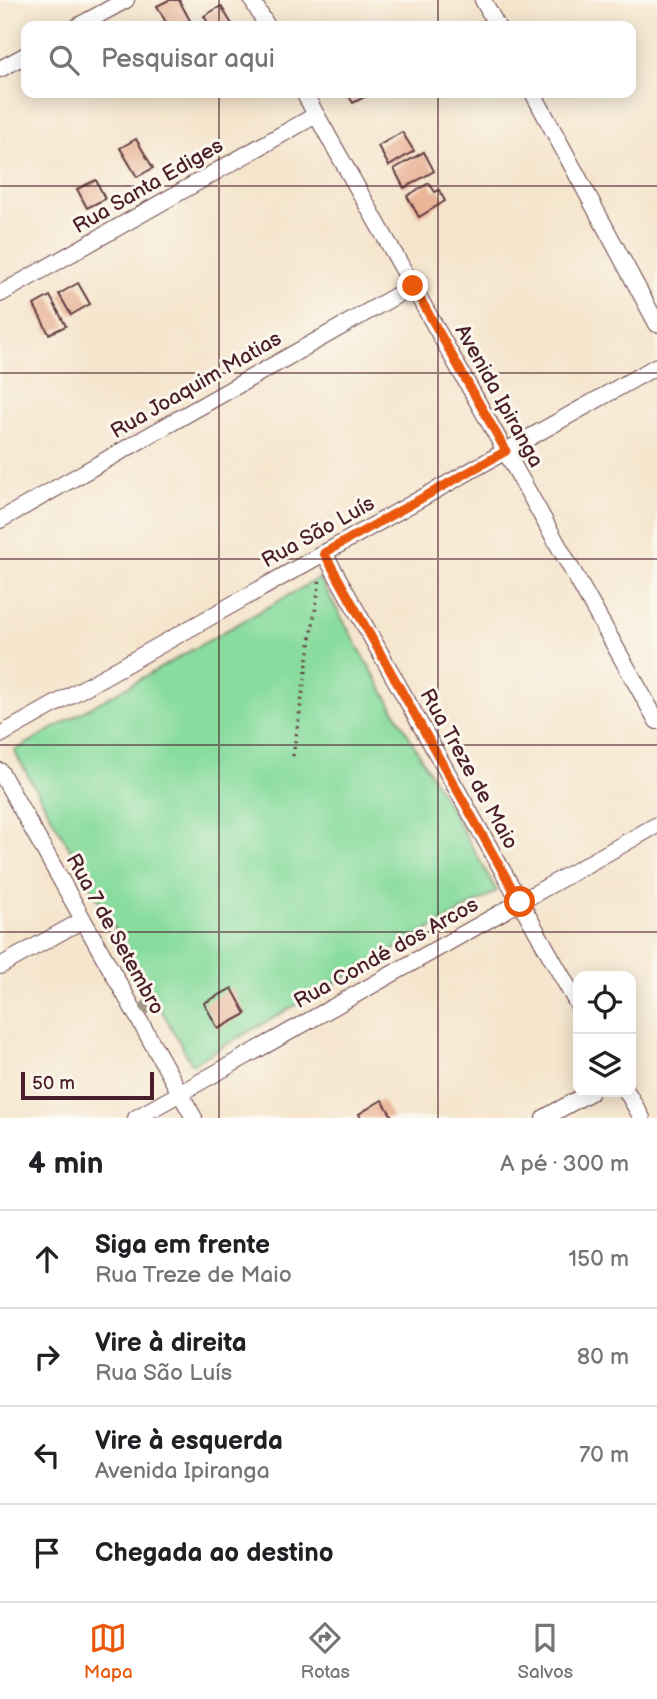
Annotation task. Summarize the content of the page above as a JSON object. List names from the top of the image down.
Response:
{
  "streets": {
    "street": [
      "Rua Santa Ediges",
      "Rua Joaquim Matias",
      "Avenida Ipiranga",
      "Rua São Luís",
      "Rua Treze de Maio",
      "Rua 7 de Setembro",
      "Rua Condé dos Arcos"
    ]
  },
  "crossings": [
    ["Rua Santa Ediges", "Avenida Ipiranga"],
    ["Rua Joaquim Matias", "Avenida Ipiranga"],
    ["Avenida Ipiranga", "Rua São Luís"],
    ["Rua São Luís", "Rua Treze de Maio"],
    ["Rua Treze de Maio", "Rua Condé dos Arcos"],
    ["Rua 7 de Setembro", "Rua Condé dos Arcos"]
  ],
  "scale_bar": "50 m",
  "page": {
    "search": "Pesquisar aqui",
    "scale": "50 m",
    "heading": ["4 min", "A pé · 300 m"],
    "list": [
      ["Siga em frente", "Rua Treze de Maio", "150 m"],
      ["Vire à direita", "Rua São Luís", "80 m"],
      ["Vire à esquerda", "Avenida Ipiranga", "70 m"],
      "Chegada ao destino"
    ],
    "nav": ["Mapa", "Rotas", "Salvos"]
  }
}
